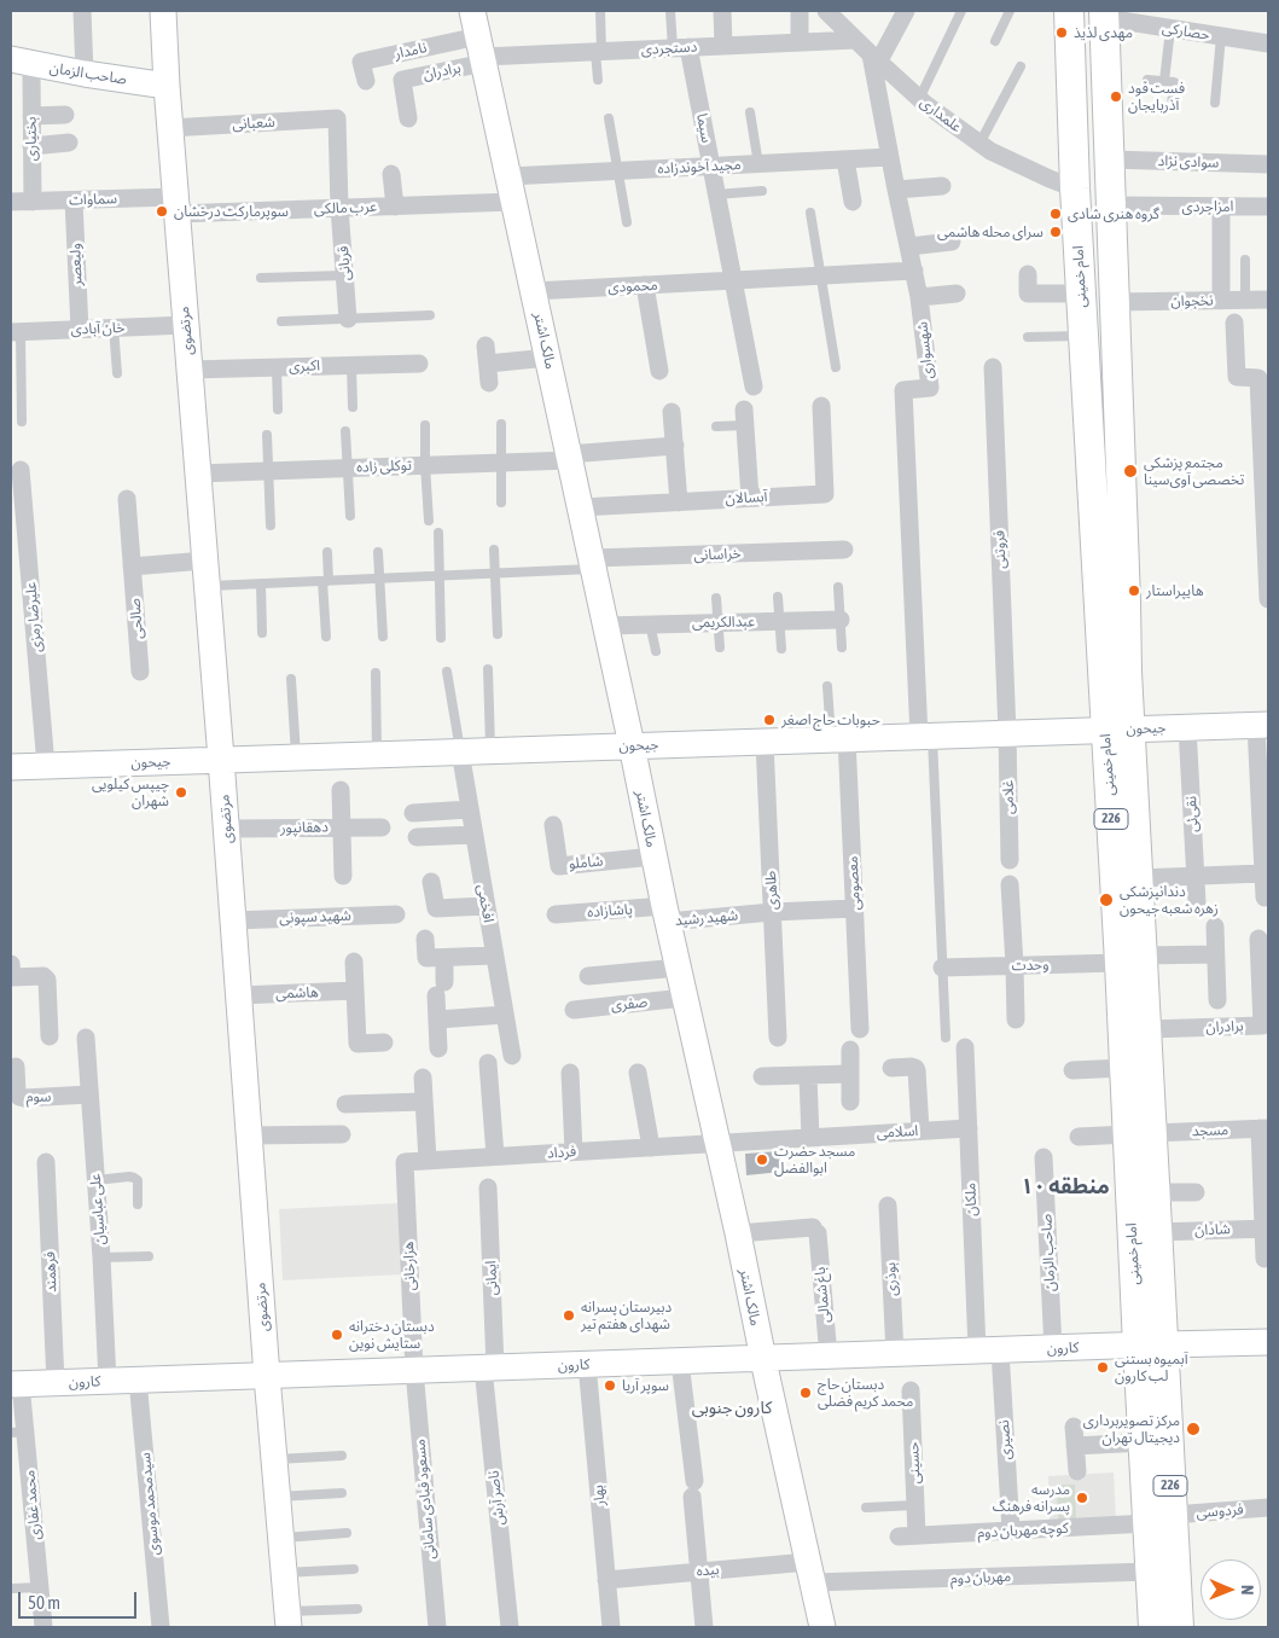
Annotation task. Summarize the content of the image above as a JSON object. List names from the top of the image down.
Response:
{
  "streets": {
    "main road": [
      "صاحب الزمان",
      "امام خمینی",
      "مرتضوی",
      "مالک اشتر",
      "جیحون",
      "226",
      "کارون"
    ],
    "street": [
      "حصارکی",
      "دستجردی",
      "نامدار",
      "برادران",
      "علمداری",
      "شعبانی",
      "سیما",
      "بختیاری",
      "سوادی نژاد",
      "مجید آخوندزاده",
      "سماوات",
      "امزاجردی",
      "عرب مالکی",
      "قربانی",
      "ولیعصر",
      "محمودی",
      "نخجوان",
      "خان آبادی",
      "شهسواری",
      "اکبری",
      "توکلی زاده",
      "آبسالان",
      "فروتنی",
      "خراسانی",
      "علیرضا رمزی",
      "صالحی",
      "عبدالکریمی",
      "غلامی",
      "نقی‌ئی",
      "دهقانپور",
      "شاملو",
      "معصومی",
      "طاهری",
      "افخمی",
      "پاشازاده",
      "شهید سپونی",
      "شهید رشید",
      "وحدت",
      "هاشمی",
      "صفری",
      "سوم",
      "مسجد",
      "اسلامی",
      "فرداد",
      "ملکان",
      "علی عباسیان",
      "شادان",
      "هزارخانی",
      "فرهمند",
      "ایمانی",
      "بوذری",
      "باغ شمالی",
      "نصیری",
      "حسینی",
      "بهار",
      "ناصر آرش",
      "مسعود قبادی سامانی",
      "سیدمحمد موسوی",
      "محمد غفاری",
      "فردوسی",
      "کوچه مهربان دوم",
      "بیده",
      "مهربان دوم"
    ]
  },
  "crossings": [
    ["حصارکی", "امام خمینی"],
    ["دستجردی", "نامدار"],
    ["دستجردی", "برادران"],
    ["دستجردی", "علمداری"],
    ["دستجردی", "سیما"],
    ["دستجردی", "مالک اشتر"],
    ["نامدار", "برادران"],
    ["نامدار", "مالک اشتر"],
    ["برادران", "امام خمینی"],
    ["برادران", "مالک اشتر"],
    ["صاحب الزمان", "مرتضوی"],
    ["صاحب الزمان", "کارون"],
    ["علمداری", "امام خمینی"],
    ["علمداری", "شهسواری"],
    ["شعبانی", "قربانی"],
    ["شعبانی", "مرتضوی"],
    ["سیما", "مجید آخوندزاده"],
    ["سیما", "محمودی"],
    ["بختیاری", "سماوات"],
    ["سوادی نژاد", "امام خمینی"],
    ["مجید آخوندزاده", "مالک اشتر"],
    ["مجید آخوندزاده", "شهسواری"],
    ["سماوات", "عرب مالکی"],
    ["سماوات", "ولیعصر"],
    ["سماوات", "مرتضوی"],
    ["امزاجردی", "امام خمینی"],
    ["عرب مالکی", "قربانی"],
    ["عرب مالکی", "مرتضوی"],
    ["عرب مالکی", "مالک اشتر"],
    ["ولیعصر", "خان آبادی"],
    ["امام خمینی", "نخجوان"],
    ["امام خمینی", "جیحون"],
    ["امام خمینی", "وحدت"],
    ["امام خمینی", "مسجد"],
    ["امام خمینی", "شادان"],
    ["امام خمینی", "کارون"],
    ["امام خمینی", "فردوسی"],
    ["امام خمینی", "کوچه مهربان دوم"],
    ["امام خمینی", "مهربان دوم"],
    ["محمودی", "مالک اشتر"],
    ["محمودی", "شهسواری"],
    ["خان آبادی", "مرتضوی"],
    ["مرتضوی", "اکبری"],
    ["مرتضوی", "توکلی زاده"],
    ["مرتضوی", "جیحون"],
    ["مرتضوی", "دهقانپور"],
    ["مرتضوی", "شهید سپونی"],
    ["مرتضوی", "هاشمی"],
    ["مرتضوی", "کارون"],
    ["مالک اشتر", "توکلی زاده"],
    ["مالک اشتر", "آبسالان"],
    ["مالک اشتر", "خراسانی"],
    ["مالک اشتر", "عبدالکریمی"],
    ["مالک اشتر", "جیحون"],
    ["مالک اشتر", "شاملو"],
    ["مالک اشتر", "پاشازاده"],
    ["مالک اشتر", "شهید رشید"],
    ["مالک اشتر", "صفری"],
    ["مالک اشتر", "اسلامی"],
    ["مالک اشتر", "فرداد"],
    ["مالک اشتر", "باغ شمالی"],
    ["مالک اشتر", "کارون"],
    ["مالک اشتر", "بیده"],
    ["مالک اشتر", "مهربان دوم"],
    ["شهسواری", "جیحون"],
    ["فروتنی", "جیحون"],
    ["فروتنی", "غلامی"],
    ["علیرضا رمزی", "جیحون"],
    ["جیحون", "غلامی"],
    ["جیحون", "نقی‌ئی"],
    ["جیحون", "معصومی"],
    ["جیحون", "طاهری"],
    ["جیحون", "افخمی"],
    ["معصومی", "شهید رشید"],
    ["طاهری", "شهید رشید"],
    ["پاشازاده", "شهید رشید"],
    ["سوم", "علی عباسیان"],
    ["اسلامی", "فرداد"],
    ["اسلامی", "ملکان"],
    ["فرداد", "هزارخانی"],
    ["ملکان", "کارون"],
    ["ملکان", "نصیری"],
    ["علی عباسیان", "کارون"],
    ["هزارخانی", "کارون"],
    ["هزارخانی", "مسعود قبادی سامانی"],
    ["فرهمند", "کارون"],
    ["ایمانی", "کارون"],
    ["ایمانی", "ناصر آرش"],
    ["بوذری", "کارون"],
    ["باغ شمالی", "کارون"],
    ["کارون", "نصیری"],
    ["کارون", "بهار"],
    ["کارون", "ناصر آرش"],
    ["کارون", "مسعود قبادی سامانی"],
    ["کارون", "سیدمحمد موسوی"],
    ["کارون", "محمد غفاری"],
    ["نصیری", "کوچه مهربان دوم"],
    ["حسینی", "کوچه مهربان دوم"],
    ["بهار", "بیده"],
    ["فردوسی", "کوچه مهربان دوم"],
    ["بیده", "مهربان دوم"]
  ],
  "districts": ["منطقه ۱۰", "کارون جنوبی"],
  "places": [
    "مهدی لذیذ",
    "فست فود آذربایجان",
    "سوپرمارکت درخشان",
    "گروه هنری شادی",
    "سرای محله هاشمی",
    "مجتمع پزشکی تخصصی آوی‌سینا",
    "هایپراستار",
    "حبوبات حاج اصغر",
    "چیپس کیلویی شهران",
    "دندانپزشکی زهره شعبه جیحون",
    "مسجد حضرت ابوالفضل",
    "دبیرستان پسرانه شهدای هفتم تیر",
    "دبستان دخترانه ستایش نوین",
    "آبمیوه بستنی لب کارون",
    "سوپر آریا",
    "دبستان حاج محمد کریم فضلی",
    "مرکز تصویربرداری دیجیتال تهران",
    "مدرسه پسرانه فرهنگ"
  ],
  "scale_bar": "50 m",
  "north": "right"
}
